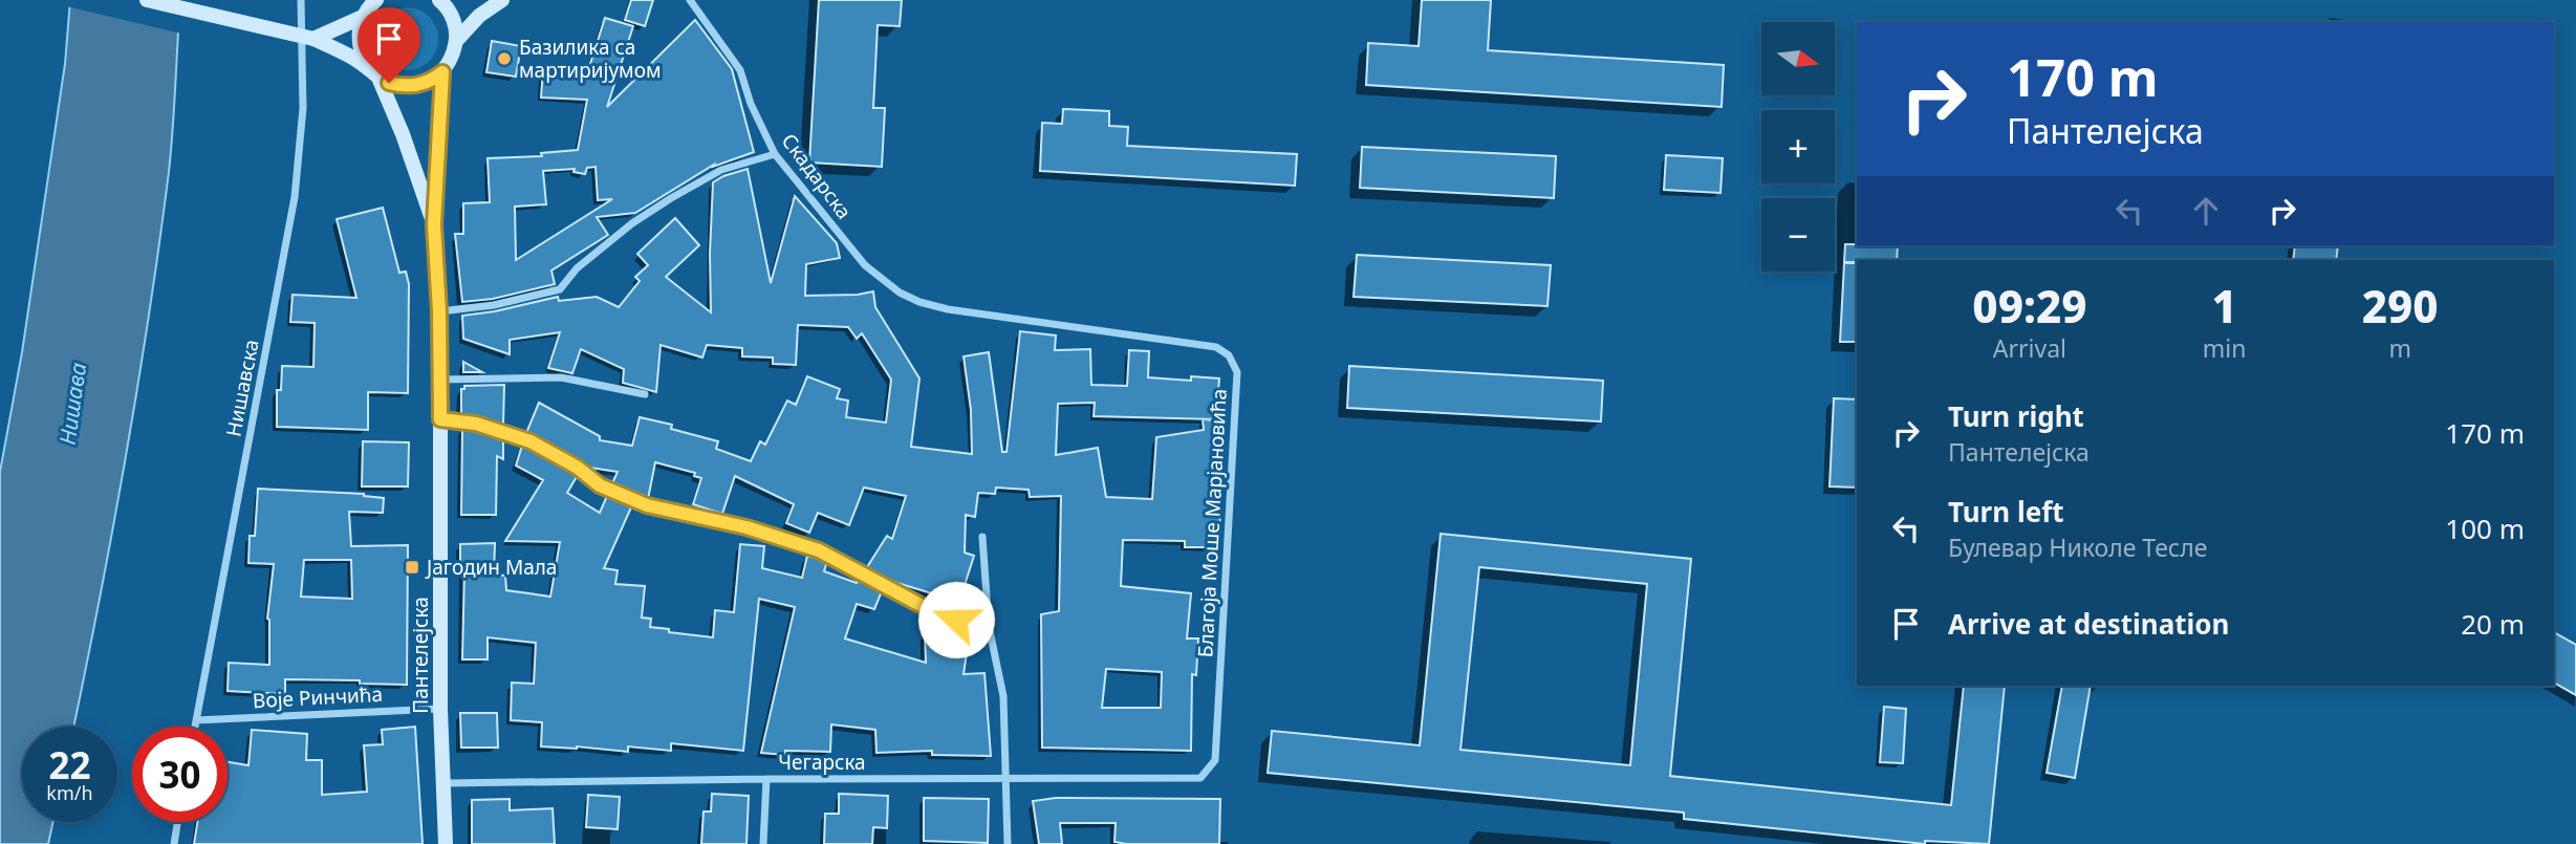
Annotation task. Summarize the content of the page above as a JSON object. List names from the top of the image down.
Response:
{
  "streets": {
    "main road": ["Пантелејска"],
    "street": [
      "Скадарска",
      "Нишавска",
      "Благоја Моше Марјановића",
      "Воје Ринчића",
      "Чегарска"
    ]
  },
  "crossings": [
    ["Скадарска", "Благоја Моше Марјановића"],
    ["Нишавска", "Воје Ринчића"],
    ["Благоја Моше Марјановића", "Чегарска"],
    ["Пантелејска", "Воје Ринчића"],
    ["Пантелејска", "Чегарска"]
  ],
  "water": ["Нишава"],
  "places": {
    "other": ["Базилика са мартиријумом"],
    "transit": ["Јагодин Мала"]
  },
  "north": "right",
  "page": {
    "map_buttons": ["+", "−"],
    "turn": ["170 m", "Пантелејска"],
    "eta": [
      "09:29",
      "Arrival",
      "1",
      "min",
      "290",
      "m"
    ],
    "list": [
      {
        "name": "Turn right",
        "note": "Пантелејска",
        "value": "170 m"
      },
      {
        "name": "Turn left",
        "note": "Булевар Николе Тесле",
        "value": "100 m"
      },
      {
        "name": "Arrive at destination",
        "value": "20 m"
      }
    ],
    "speed": "22 km/h",
    "limit": "30"
  }
}
